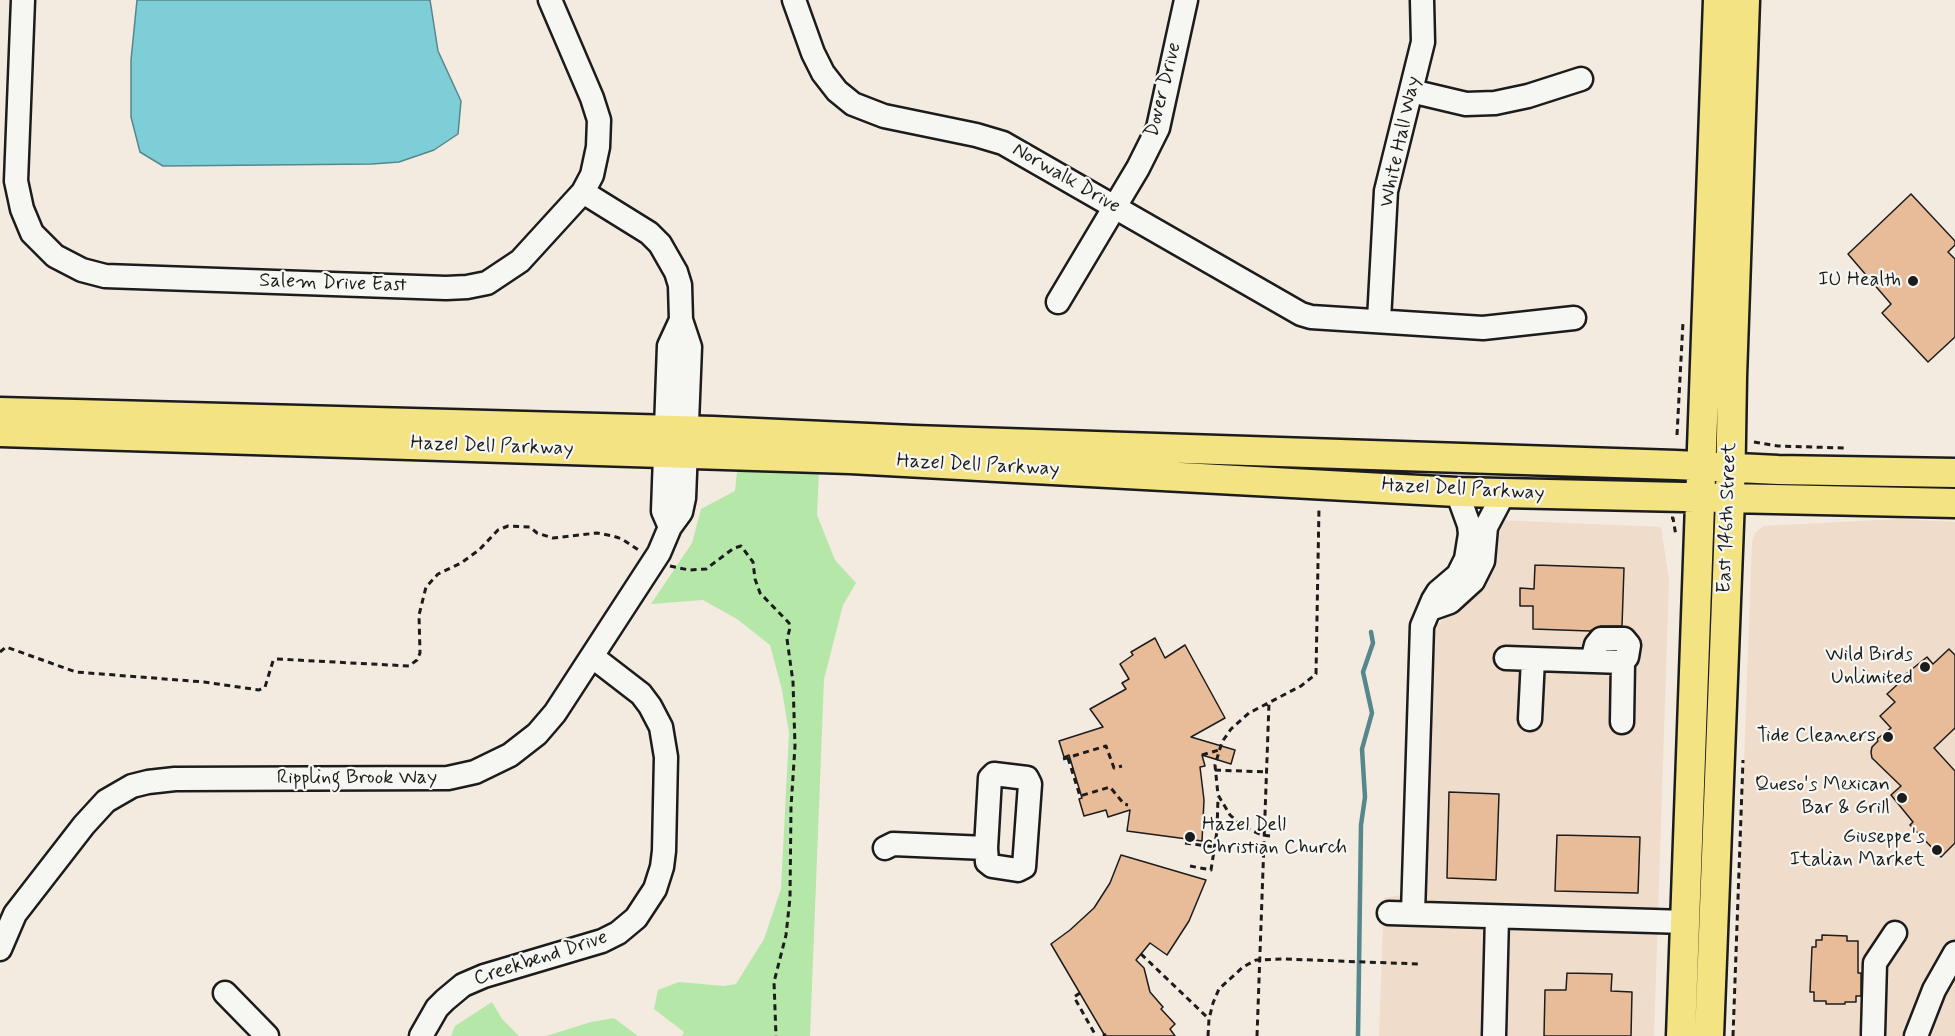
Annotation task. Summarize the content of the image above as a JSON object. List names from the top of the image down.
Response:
{
  "streets": {
    "main road": ["Hazel Dell Parkway", "East 146th Street"],
    "street": [
      "Dover Drive",
      "White Hall Way",
      "Norwalk Drive",
      "Salem Drive East",
      "Rippling Brook Way",
      "Creekbend Drive"
    ]
  },
  "crossings": [
    ["Dover Drive", "Norwalk Drive"],
    ["White Hall Way", "Norwalk Drive"],
    ["Salem Drive East", "Rippling Brook Way"],
    ["Hazel Dell Parkway", "East 146th Street"],
    ["Hazel Dell Parkway", "Rippling Brook Way"],
    ["Rippling Brook Way", "Creekbend Drive"]
  ],
  "places": [
    "IU Health",
    "Wild Birds Unlimited",
    "Tide Cleaners",
    "Queso's Mexican Bar & Grill",
    "Hazel Dell Christian Church",
    "Giuseppe's Italian Market"
  ]
}
